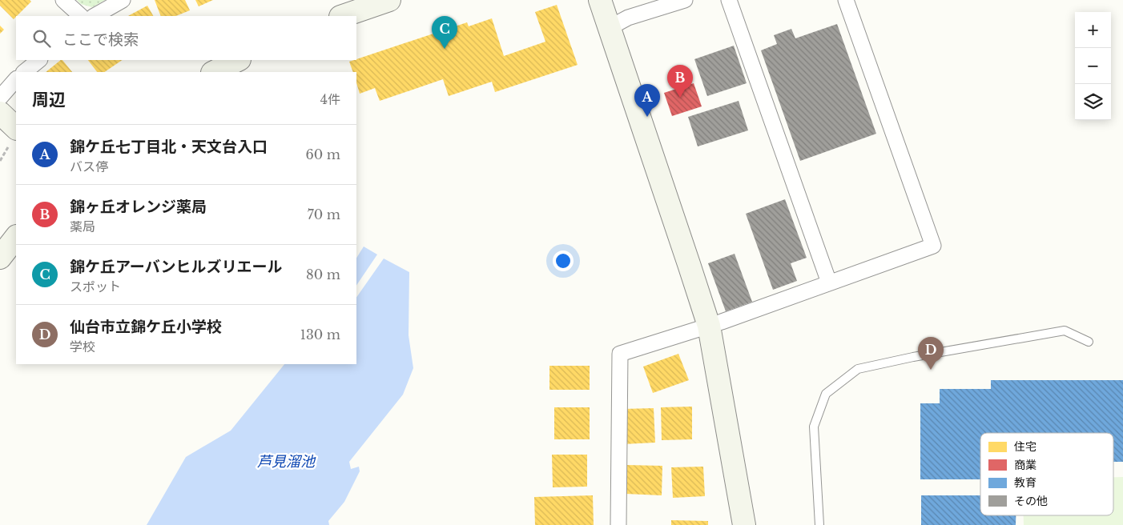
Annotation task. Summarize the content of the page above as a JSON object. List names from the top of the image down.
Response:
{
  "water": ["芦見溜池"],
  "legend": [
    "住宅",
    "商業",
    "教育",
    "その他"
  ],
  "page": {
    "map_buttons": ["+", "−"],
    "pins": [
      "C",
      "B",
      "A",
      "D"
    ],
    "search": "ここで検索",
    "heading": ["周辺", "4件"],
    "list": [
      {
        "mark": "A",
        "name": "錦ケ丘七丁目北・天文台入口",
        "note": "バス停",
        "value": "60 m"
      },
      {
        "mark": "B",
        "name": "錦ヶ丘オレンジ薬局",
        "note": "薬局",
        "value": "70 m"
      },
      {
        "mark": "C",
        "name": "錦ケ丘アーバンヒルズリエール",
        "note": "スポット",
        "value": "80 m"
      },
      {
        "mark": "D",
        "name": "仙台市立錦ケ丘小学校",
        "note": "学校",
        "value": "130 m"
      }
    ]
  }
}
